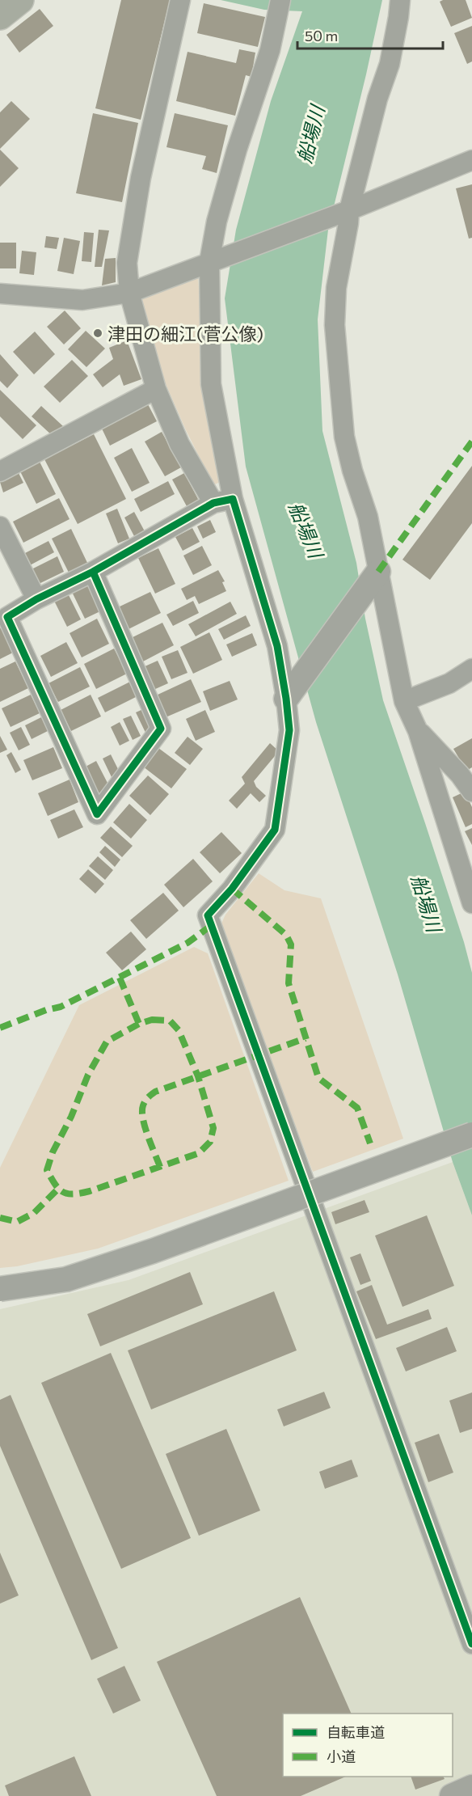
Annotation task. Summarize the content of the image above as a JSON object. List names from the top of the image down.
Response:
{
  "water": ["船場川"],
  "places": ["津田の細江(菅公像)"],
  "legend": ["自転車道", "小道"],
  "scale_bar": "50 m"
}
